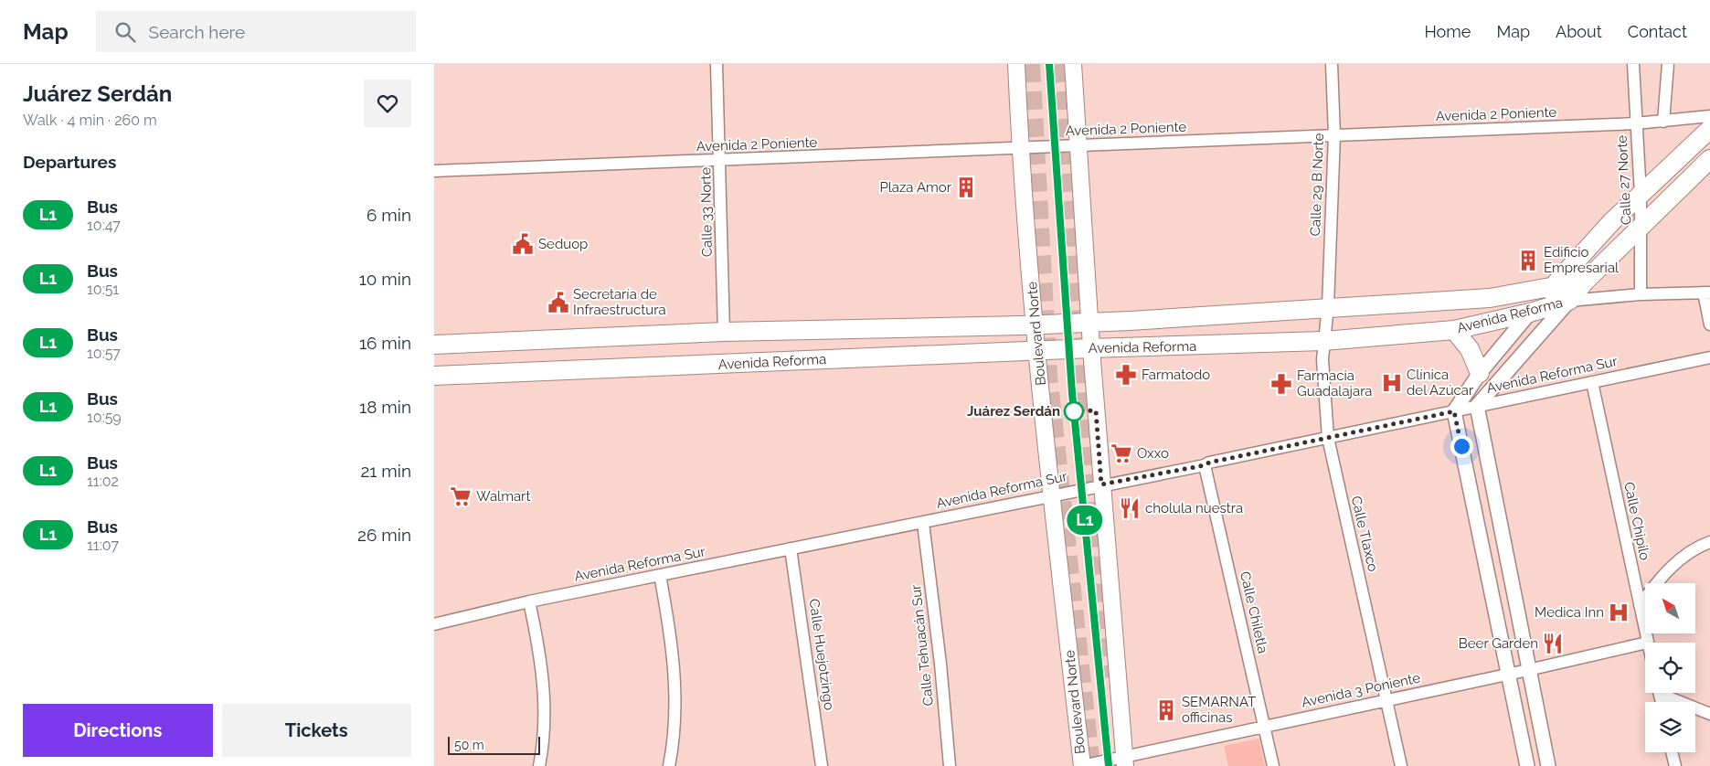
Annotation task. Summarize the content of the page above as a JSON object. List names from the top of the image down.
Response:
{
  "streets": {
    "main road": ["Avenida Reforma", "Boulevard Norte"],
    "street": [
      "Avenida 2 Poniente",
      "Calle 27 Norte",
      "Calle 29 B Norte",
      "Calle 33 Norte",
      "Avenida Reforma Sur",
      "Calle Chipilo",
      "Calle Tlaxco",
      "Calle Chiletla",
      "Calle Tehuacán Sur",
      "Calle Huejotzingo",
      "Avenida 3 Poniente"
    ]
  },
  "crossings": [
    ["Avenida 2 Poniente", "Calle 27 Norte"],
    ["Avenida 2 Poniente", "Calle 29 B Norte"],
    ["Avenida 2 Poniente", "Calle 33 Norte"],
    ["Avenida 2 Poniente", "Boulevard Norte"],
    ["Calle 27 Norte", "Avenida Reforma"],
    ["Calle 29 B Norte", "Avenida Reforma"],
    ["Calle 29 B Norte", "Calle Tlaxco"],
    ["Calle 33 Norte", "Avenida Reforma"],
    ["Avenida Reforma", "Boulevard Norte"],
    ["Avenida Reforma", "Calle Tlaxco"],
    ["Boulevard Norte", "Avenida Reforma Sur"],
    ["Boulevard Norte", "Avenida 3 Poniente"],
    ["Avenida Reforma Sur", "Calle Chipilo"],
    ["Avenida Reforma Sur", "Calle Tlaxco"],
    ["Avenida Reforma Sur", "Calle Chiletla"],
    ["Avenida Reforma Sur", "Calle Tehuacán Sur"],
    ["Avenida Reforma Sur", "Calle Huejotzingo"],
    ["Calle Tlaxco", "Avenida 3 Poniente"],
    ["Calle Chiletla", "Avenida 3 Poniente"]
  ],
  "places": {
    "building": ["Plaza Amor", "Edificio Empresarial", "SEMARNAT officinas"],
    "public building": ["Seduop", "Secretaría de Infraestructura"],
    "pharmacy": ["Farmatodo", "Farmacia Guadalajara"],
    "hospital": ["Clínica del Azúcar", "Medica Inn"],
    "other": ["Juárez Serdán"],
    "supermarket": ["Oxxo", "Walmart"],
    "restaurant": ["cholula nuestra", "Beer Garden"]
  },
  "lines": ["bus line L1"],
  "scale_bar": "50 m",
  "north": "top left",
  "page": {
    "header": "Map",
    "search": "Search here",
    "nav": [
      "Home",
      "Map",
      "About",
      "Contact"
    ],
    "heading": [
      ["Juárez Serdán", "Walk · 4 min · 260 m"],
      "Departures"
    ],
    "on_map": "L1",
    "list": [
      {
        "mark": "L1",
        "name": "Bus",
        "note": "10:47",
        "value": "6 min"
      },
      {
        "mark": "L1",
        "name": "Bus",
        "note": "10:51",
        "value": "10 min"
      },
      {
        "mark": "L1",
        "name": "Bus",
        "note": "10:57",
        "value": "16 min"
      },
      {
        "mark": "L1",
        "name": "Bus",
        "note": "10:59",
        "value": "18 min"
      },
      {
        "mark": "L1",
        "name": "Bus",
        "note": "11:02",
        "value": "21 min"
      },
      {
        "mark": "L1",
        "name": "Bus",
        "note": "11:07",
        "value": "26 min"
      }
    ],
    "buttons": ["Directions", "Tickets"],
    "scale": "50 m"
  }
}
